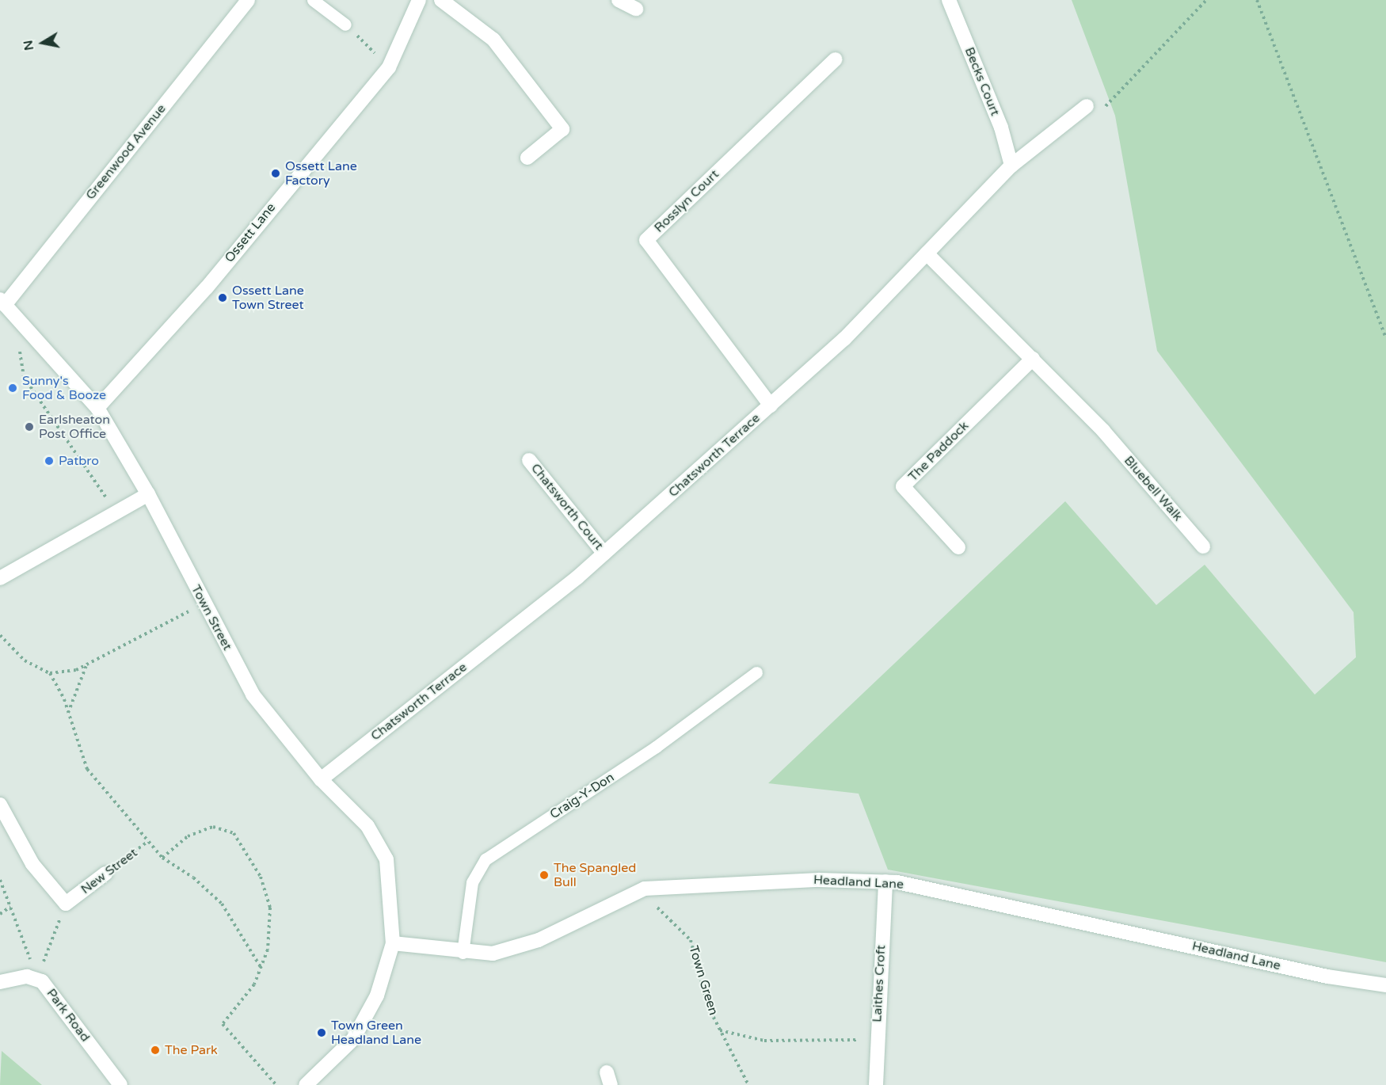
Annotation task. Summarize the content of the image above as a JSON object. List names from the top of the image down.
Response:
{
  "streets": {
    "street": [
      "Becks Court",
      "Greenwood Avenue",
      "Rosslyn Court",
      "Ossett Lane",
      "The Paddock",
      "Chatsworth Terrace",
      "Bluebell Walk",
      "Chatsworth Court",
      "Town Street",
      "New Street",
      "Headland Lane",
      "Laithes Croft",
      "Park Road"
    ],
    "lane": ["Craig-Y-Don"],
    "path": ["Town Green"]
  },
  "crossings": [
    ["Becks Court", "Chatsworth Terrace"],
    ["Greenwood Avenue", "Town Street"],
    ["Rosslyn Court", "Chatsworth Terrace"],
    ["Ossett Lane", "Town Street"],
    ["The Paddock", "Bluebell Walk"],
    ["Chatsworth Terrace", "Chatsworth Court"],
    ["Chatsworth Terrace", "Town Street"],
    ["Town Street", "Headland Lane"],
    ["Craig-Y-Don", "Headland Lane"],
    ["Headland Lane", "Town Green"],
    ["Headland Lane", "Laithes Croft"]
  ],
  "places": [
    "Ossett Lane Factory",
    "Ossett Lane Town Street",
    "Sunny's Food & Booze",
    "Earlsheaton Post Office",
    "Patbro",
    "The Spangled Bull",
    "Town Green Headland Lane",
    "The Park"
  ],
  "north": "left"
}
